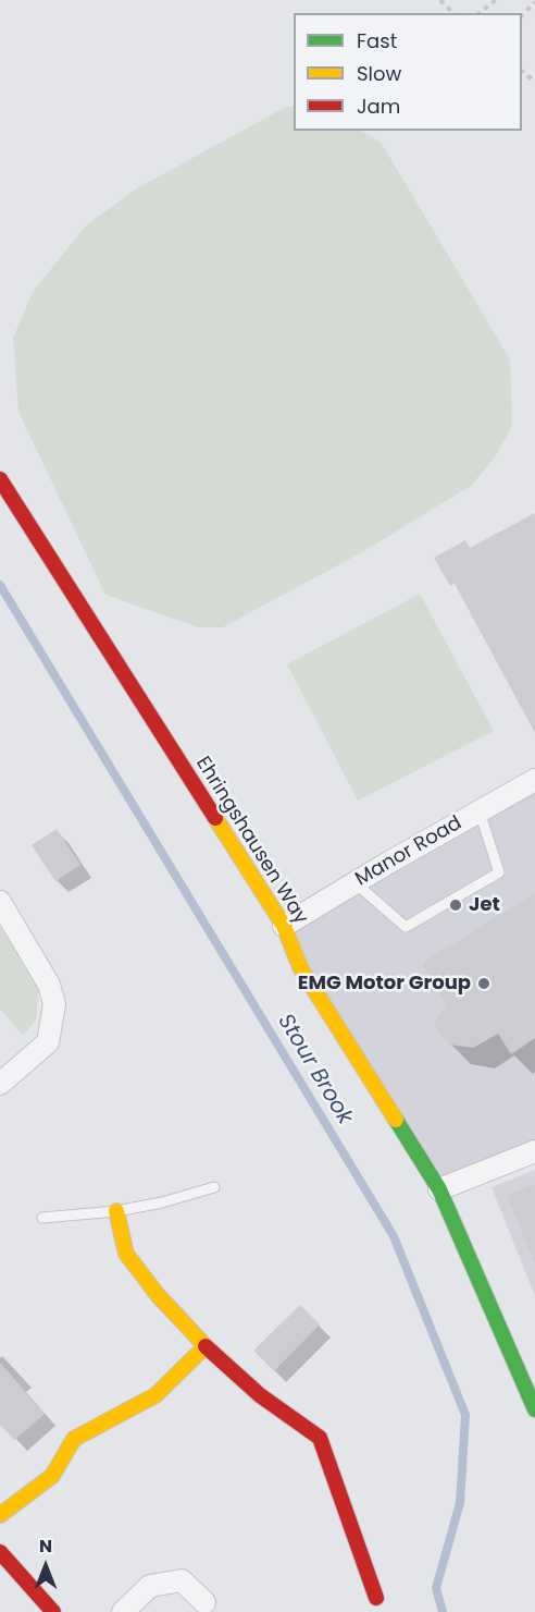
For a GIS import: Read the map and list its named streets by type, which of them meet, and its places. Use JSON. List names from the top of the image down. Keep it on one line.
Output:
{"streets":{"main road":["Ehringshausen Way"],"street":["Manor Road"]},"crossings":[["Ehringshausen Way","Manor Road"]],"water":["Stour Brook"],"places":["Jet","EMG Motor Group"],"legend":["Fast","Slow","Jam"],"north":"top"}
